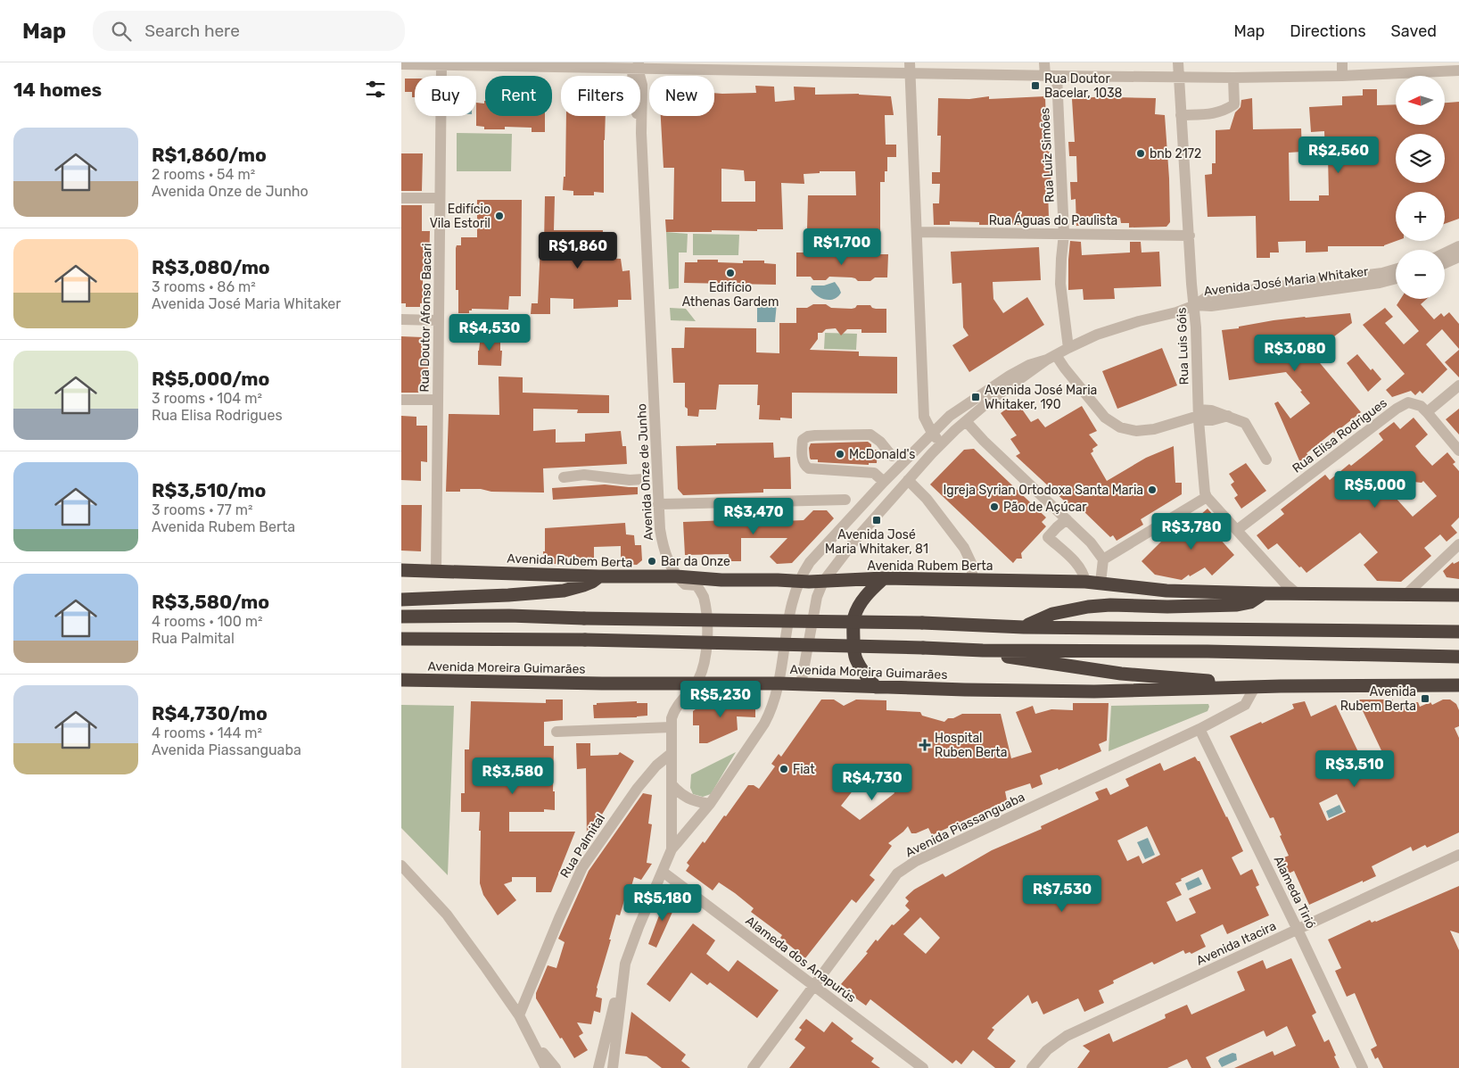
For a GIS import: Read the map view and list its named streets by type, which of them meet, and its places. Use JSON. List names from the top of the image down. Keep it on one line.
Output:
{"streets":{"highway":["Avenida Rubem Berta","Avenida Moreira Guimarães"],"street":["Rua Luiz Simões","Rua Águas do Paulista","Avenida José Maria Whitaker","Rua Doutor Afonso Bacari","Rua Luis Góis","Rua Elisa Rodrigues","Avenida Onze de Junho","Avenida Piassanguaba","Rua Palmital","Alameda Tirió","Avenida Itacira","Alameda dos Anapurús"]},"crossings":[["Rua Luiz Simões","Rua Águas do Paulista"],["Rua Luiz Simões","Avenida José Maria Whitaker"],["Rua Águas do Paulista","Rua Luis Góis"],["Avenida José Maria Whitaker","Rua Luis Góis"],["Avenida José Maria Whitaker","Avenida Rubem Berta"],["Avenida José Maria Whitaker","Avenida Moreira Guimarães"],["Rua Doutor Afonso Bacari","Avenida Rubem Berta"],["Avenida Onze de Junho","Avenida Rubem Berta"],["Avenida Moreira Guimarães","Avenida Piassanguaba"],["Avenida Piassanguaba","Alameda Tirió"],["Avenida Piassanguaba","Alameda dos Anapurús"],["Alameda Tirió","Avenida Itacira"]],"places":{"transit":["Rua Doutor Bacelar, 1038","Avenida José Maria Whitaker, 190","Avenida José Maria Whitaker, 81","Avenida Rubem Berta"],"other":["bnb 2172","Edifício Vila Estoril","Edifício Athenas Gardem","McDonald's","Igreja Syrian Ortodoxa Santa Maria","Pão de Açúcar","Bar da Onze","Fiat"],"health":["Hospital Ruben Berta"]},"north":"left","page":{"header":"Map","search":"Search here","nav":["Map","Directions","Saved"],"heading":"14 homes","map_buttons":["+","−"],"chip":["Buy","Rent","Filters","New"],"list":[{"name":"R$1,860/mo","note":"2 rooms · 54 m² · Avenida Onze de Junho"},{"name":"R$3,080/mo","note":"3 rooms · 86 m² · Avenida José Maria Whitaker"},{"name":"R$5,000/mo","note":"3 rooms · 104 m² · Rua Elisa Rodrigues"},{"name":"R$3,510/mo","note":"3 rooms · 77 m² · Avenida Rubem Berta"},{"name":"R$3,580/mo","note":"4 rooms · 100 m² · Rua Palmital"},{"name":"R$4,730/mo","note":"4 rooms · 144 m² · Avenida Piassanguaba"}],"price":["R$2,560","R$1,700","R$1,860","R$4,530","R$3,080","R$5,000","R$3,470","R$3,780","R$5,230","R$3,510","R$3,580","R$4,730","R$7,530","R$5,180"]}}
